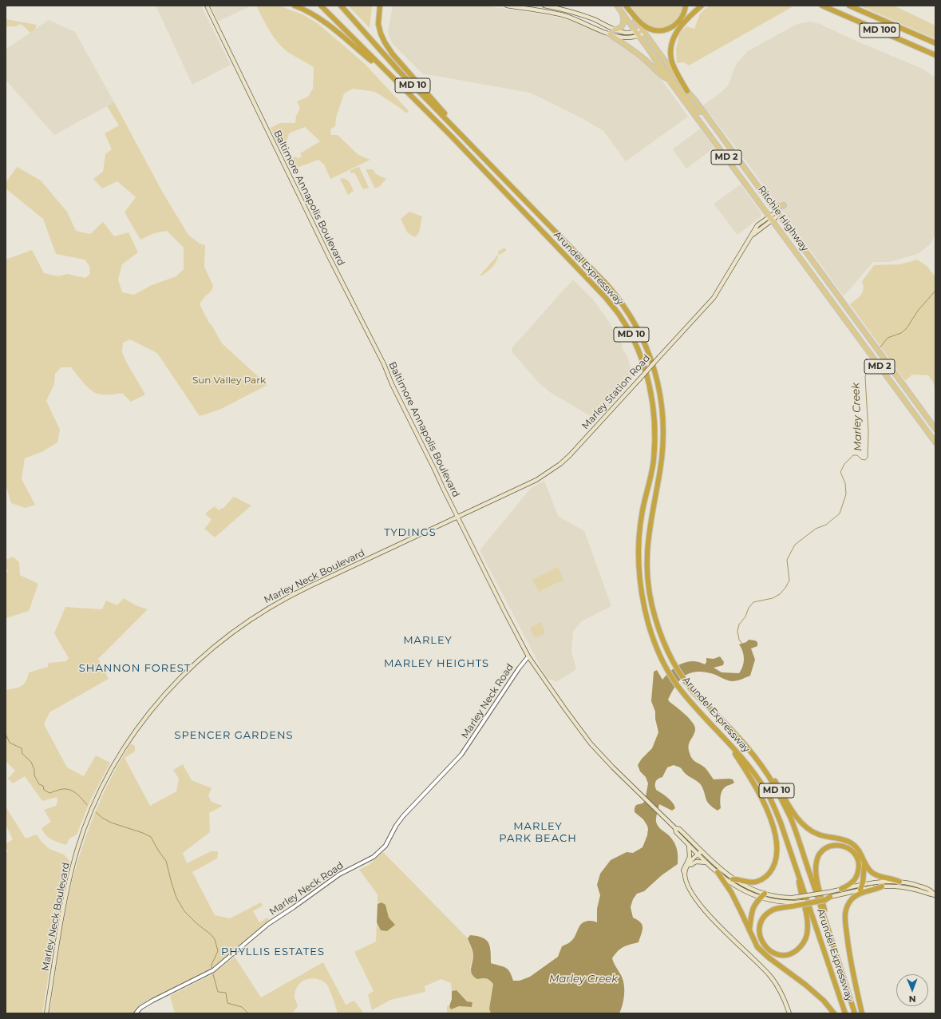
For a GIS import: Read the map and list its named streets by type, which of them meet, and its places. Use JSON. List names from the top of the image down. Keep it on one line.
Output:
{"streets":{"highway":["MD 100","MD 10","Arundel Expressway"],"main road":["MD 2","Baltimore Annapolis Boulevard","Ritchie Highway","Marley Station Road","Marley Neck Boulevard"],"street":["Marley Neck Road"]},"crossings":[["Baltimore Annapolis Boulevard","Marley Station Road"],["Baltimore Annapolis Boulevard","Marley Neck Boulevard"],["Baltimore Annapolis Boulevard","Marley Neck Road"],["Ritchie Highway","Marley Station Road"],["Marley Station Road","Marley Neck Boulevard"]],"districts":["TYDINGS","MARLEY","MARLEY HEIGHTS","SHANNON FOREST","SPENCER GARDENS","MARLEY PARK BEACH","PHYLLIS ESTATES"],"water":["Marley Creek"],"parks":["Sun Valley Park"],"north":"bottom"}
